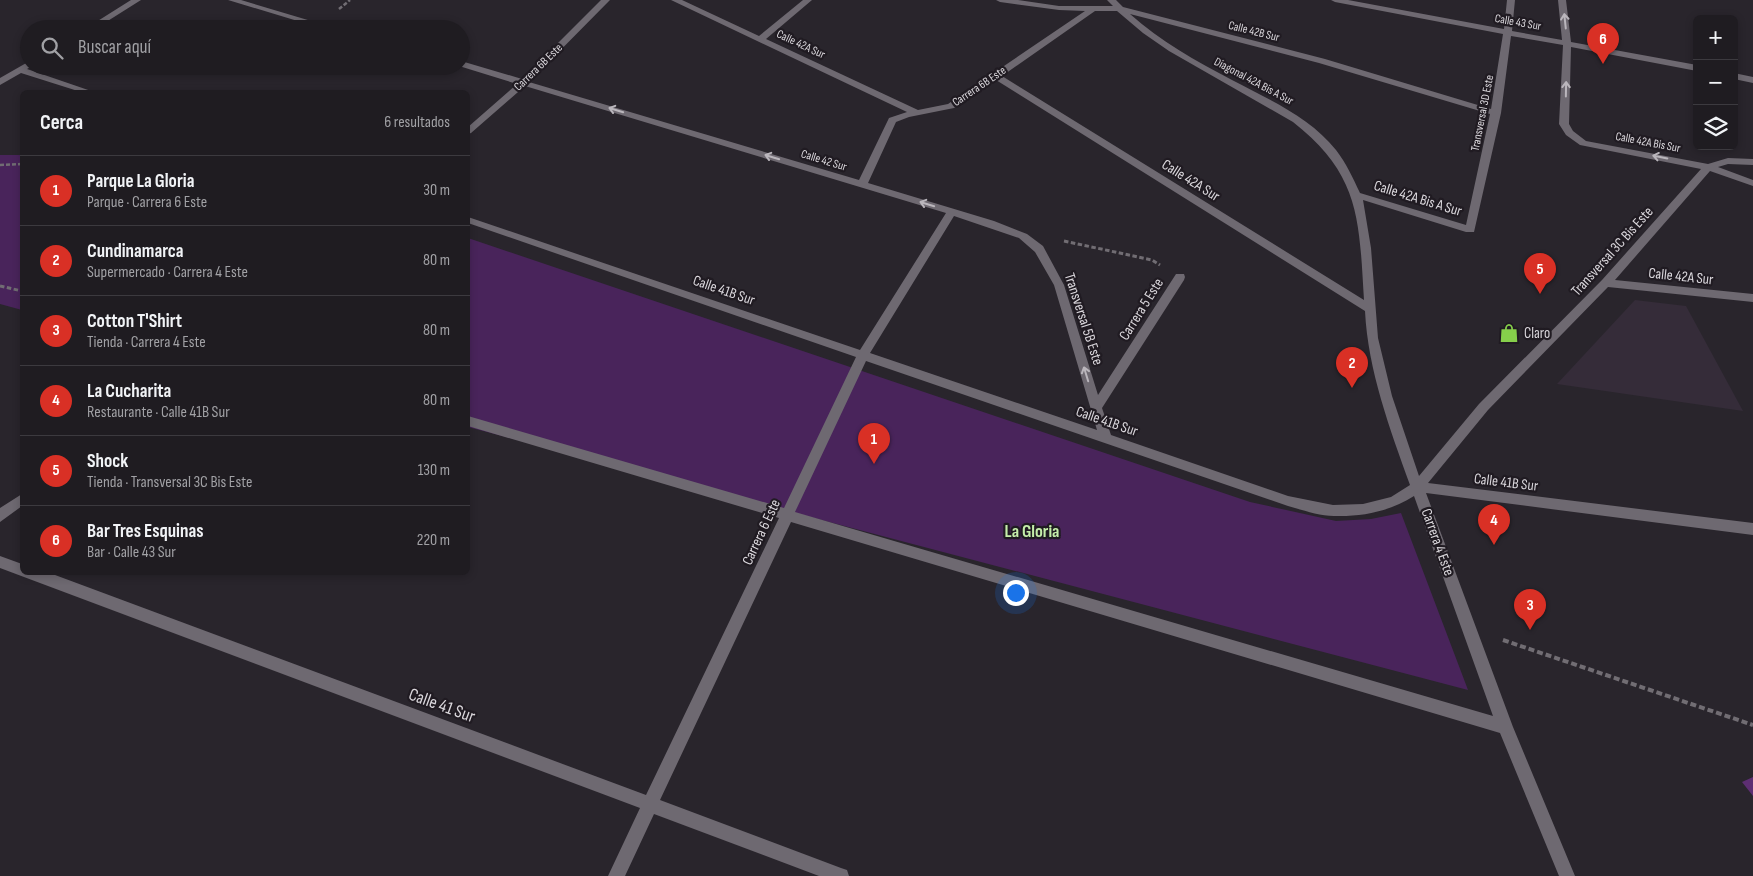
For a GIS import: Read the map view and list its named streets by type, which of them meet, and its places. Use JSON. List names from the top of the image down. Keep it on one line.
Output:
{"streets":{"street":["Calle 43 Sur","Calle 42B Sur","Calle 42A Sur","Carrera 6B Este","Diagonal 42A Bis A Sur","Transversal 3D Este","Calle 42A Bis Sur","Calle 42 Sur","Calle 42A Bis A Sur","Transversal 3C Bis Este","Calle 41B Sur","Carrera 5 Este","Transversal 5B Este","Carrera 6 Este","Carrera 4 Este","Calle 41 Sur"]},"crossings":[["Calle 43 Sur","Transversal 3D Este"],["Calle 43 Sur","Calle 42A Bis Sur"],["Calle 42B Sur","Carrera 6B Este"],["Calle 42B Sur","Diagonal 42A Bis A Sur"],["Calle 42B Sur","Transversal 3D Este"],["Calle 42A Sur","Carrera 6B Este"],["Calle 42A Sur","Transversal 3C Bis Este"],["Calle 42A Sur","Carrera 4 Este"],["Carrera 6B Este","Calle 42 Sur"],["Diagonal 42A Bis A Sur","Calle 42A Bis A Sur"],["Diagonal 42A Bis A Sur","Carrera 4 Este"],["Transversal 3D Este","Calle 42A Bis A Sur"],["Calle 42A Bis Sur","Transversal 3C Bis Este"],["Calle 42 Sur","Transversal 5B Este"],["Calle 42 Sur","Carrera 6 Este"],["Calle 42A Bis A Sur","Carrera 4 Este"],["Transversal 3C Bis Este","Calle 41B Sur"],["Transversal 3C Bis Este","Carrera 4 Este"],["Calle 41B Sur","Transversal 5B Este"],["Calle 41B Sur","Carrera 6 Este"],["Calle 41B Sur","Carrera 4 Este"],["Carrera 5 Este","Transversal 5B Este"],["Carrera 6 Este","Calle 41 Sur"]],"one_way":["Calle 42 Sur","Transversal 5B Este"],"districts":["La Gloria"],"places":{"shop":["Claro"]},"page":{"map_buttons":["+","−"],"search":"Buscar aquí","pins":["6","5","2","1","4","3"],"heading":["Cerca","6 resultados"],"list":[{"mark":"1","name":"Parque La Gloria","note":"Parque · Carrera 6 Este","value":"30 m"},{"mark":"2","name":"Cundinamarca","note":"Supermercado · Carrera 4 Este","value":"80 m"},{"mark":"3","name":"Cotton T'Shirt","note":"Tienda · Carrera 4 Este","value":"80 m"},{"mark":"4","name":"La Cucharita","note":"Restaurante · Calle 41B Sur","value":"80 m"},{"mark":"5","name":"Shock","note":"Tienda · Transversal 3C Bis Este","value":"130 m"},{"mark":"6","name":"Bar Tres Esquinas","note":"Bar · Calle 43 Sur","value":"220 m"}]}}
